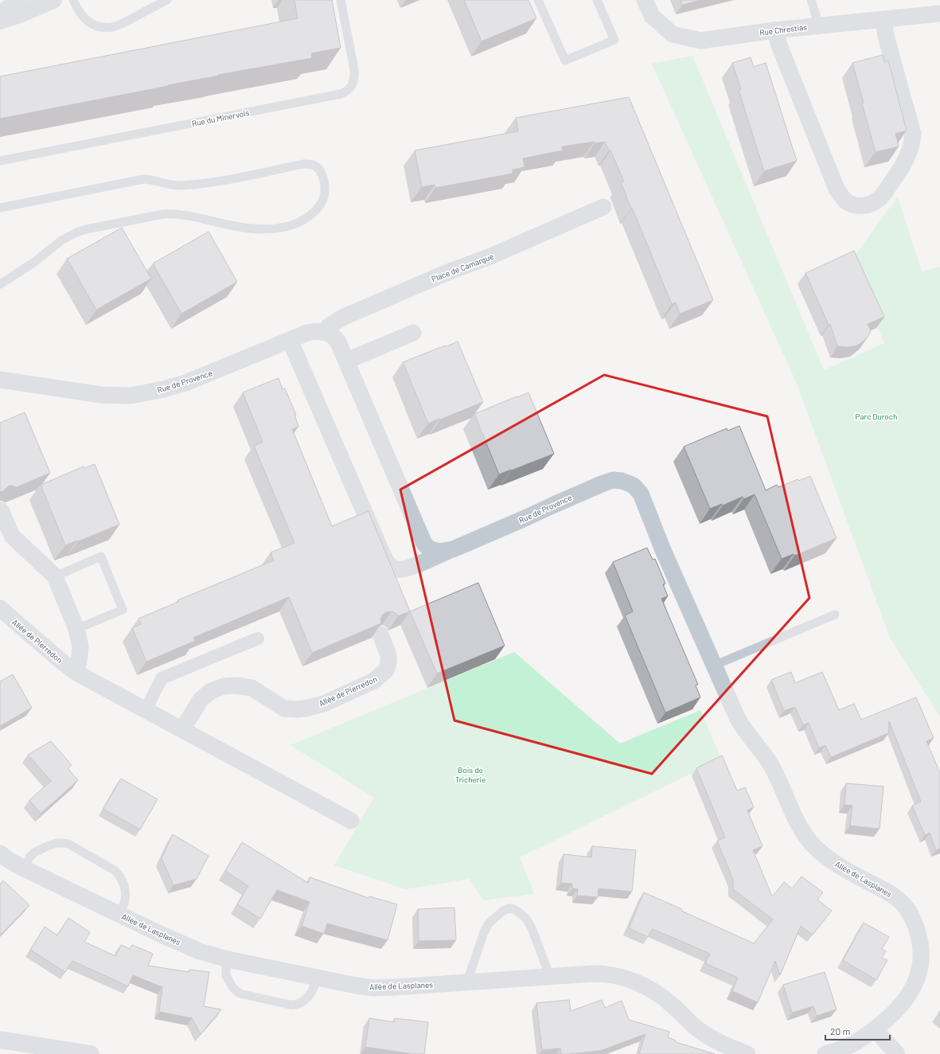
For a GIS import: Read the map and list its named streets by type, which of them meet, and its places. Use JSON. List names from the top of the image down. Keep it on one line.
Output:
{"streets":{"street":["Rue Chrestias","Place de Camargue","Rue de Provence","Allée de Pierredon","Allée de Lasplanes"],"lane":["Rue du Minervois"]},"crossings":[["Place de Camargue","Rue de Provence"],["Rue de Provence","Allée de Lasplanes"]],"parks":["Parc Duroch","Bois de Tricherie"],"scale_bar":"20 m"}
